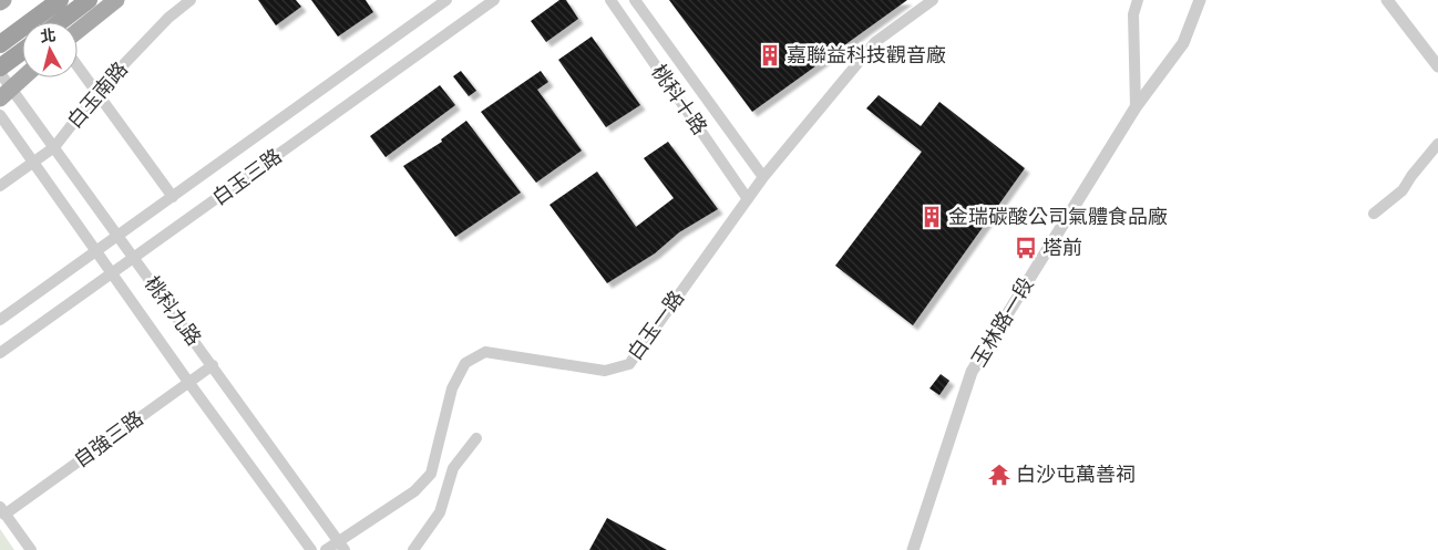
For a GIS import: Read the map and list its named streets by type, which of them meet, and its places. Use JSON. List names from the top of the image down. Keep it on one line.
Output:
{"streets":{"street":["白玉南路","桃科十路","白玉三路","桃科九路","玉林路一段","白玉一路","自強三路"]},"crossings":[["白玉南路","桃科九路"],["桃科十路","白玉一路"],["白玉三路","桃科九路"],["桃科九路","白玉一路"],["桃科九路","自強三路"]],"places":{"building":["嘉聯益科技觀音廠","金瑞碳酸公司氣體食品廠"],"bus stop":["塔前"],"temple":["白沙屯萬善祠"]},"north":"top"}
